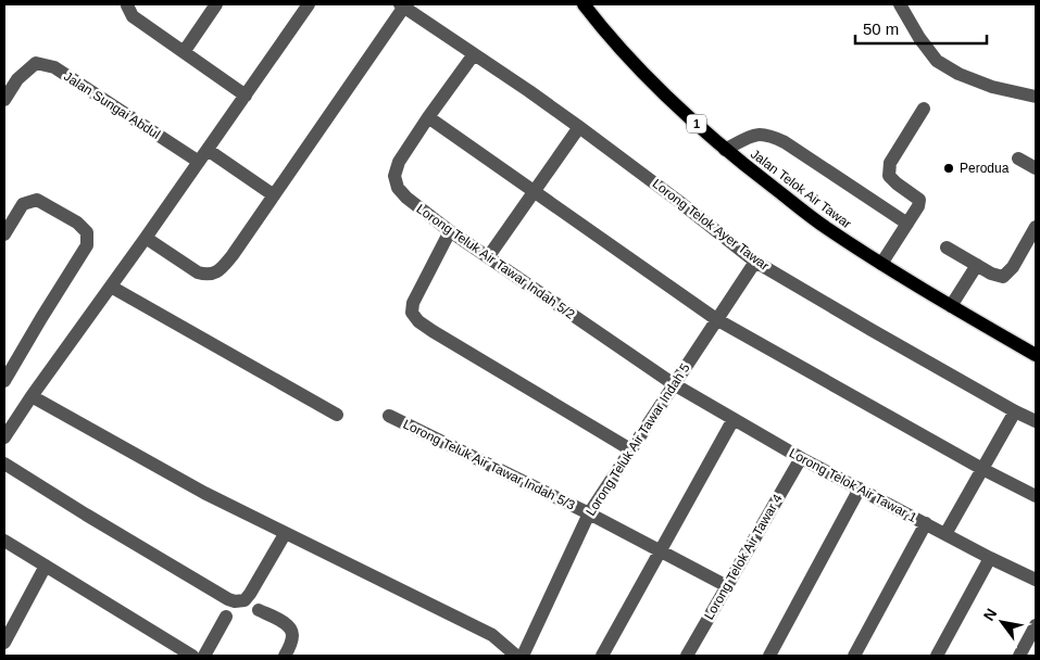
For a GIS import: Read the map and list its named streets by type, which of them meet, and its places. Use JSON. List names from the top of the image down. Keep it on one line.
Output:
{"streets":{"main road":["1","Jalan Telok Air Tawar"],"street":["Jalan Sungai Abdul","Lorong Telok Ayer Tawar","Lorong Teluk Air Tawar Indah 5/2","Lorong Teluk Air Tawar Indah 5","Lorong Teluk Air Tawar Indah 5/3","Lorong Telok Air Tawar 1","Lorong Telok Air Tawar 4"]},"crossings":[["Lorong Telok Ayer Tawar","Lorong Teluk Air Tawar Indah 5/2"],["Lorong Telok Ayer Tawar","Lorong Teluk Air Tawar Indah 5"],["Lorong Teluk Air Tawar Indah 5/2","Lorong Teluk Air Tawar Indah 5"],["Lorong Teluk Air Tawar Indah 5/2","Lorong Telok Air Tawar 1"],["Lorong Teluk Air Tawar Indah 5","Lorong Teluk Air Tawar Indah 5/3"],["Lorong Teluk Air Tawar Indah 5","Lorong Telok Air Tawar 1"],["Lorong Teluk Air Tawar Indah 5/3","Lorong Telok Air Tawar 4"],["Lorong Telok Air Tawar 1","Lorong Telok Air Tawar 4"]],"places":["Perodua"],"scale_bar":"50 m","north":"top left"}
